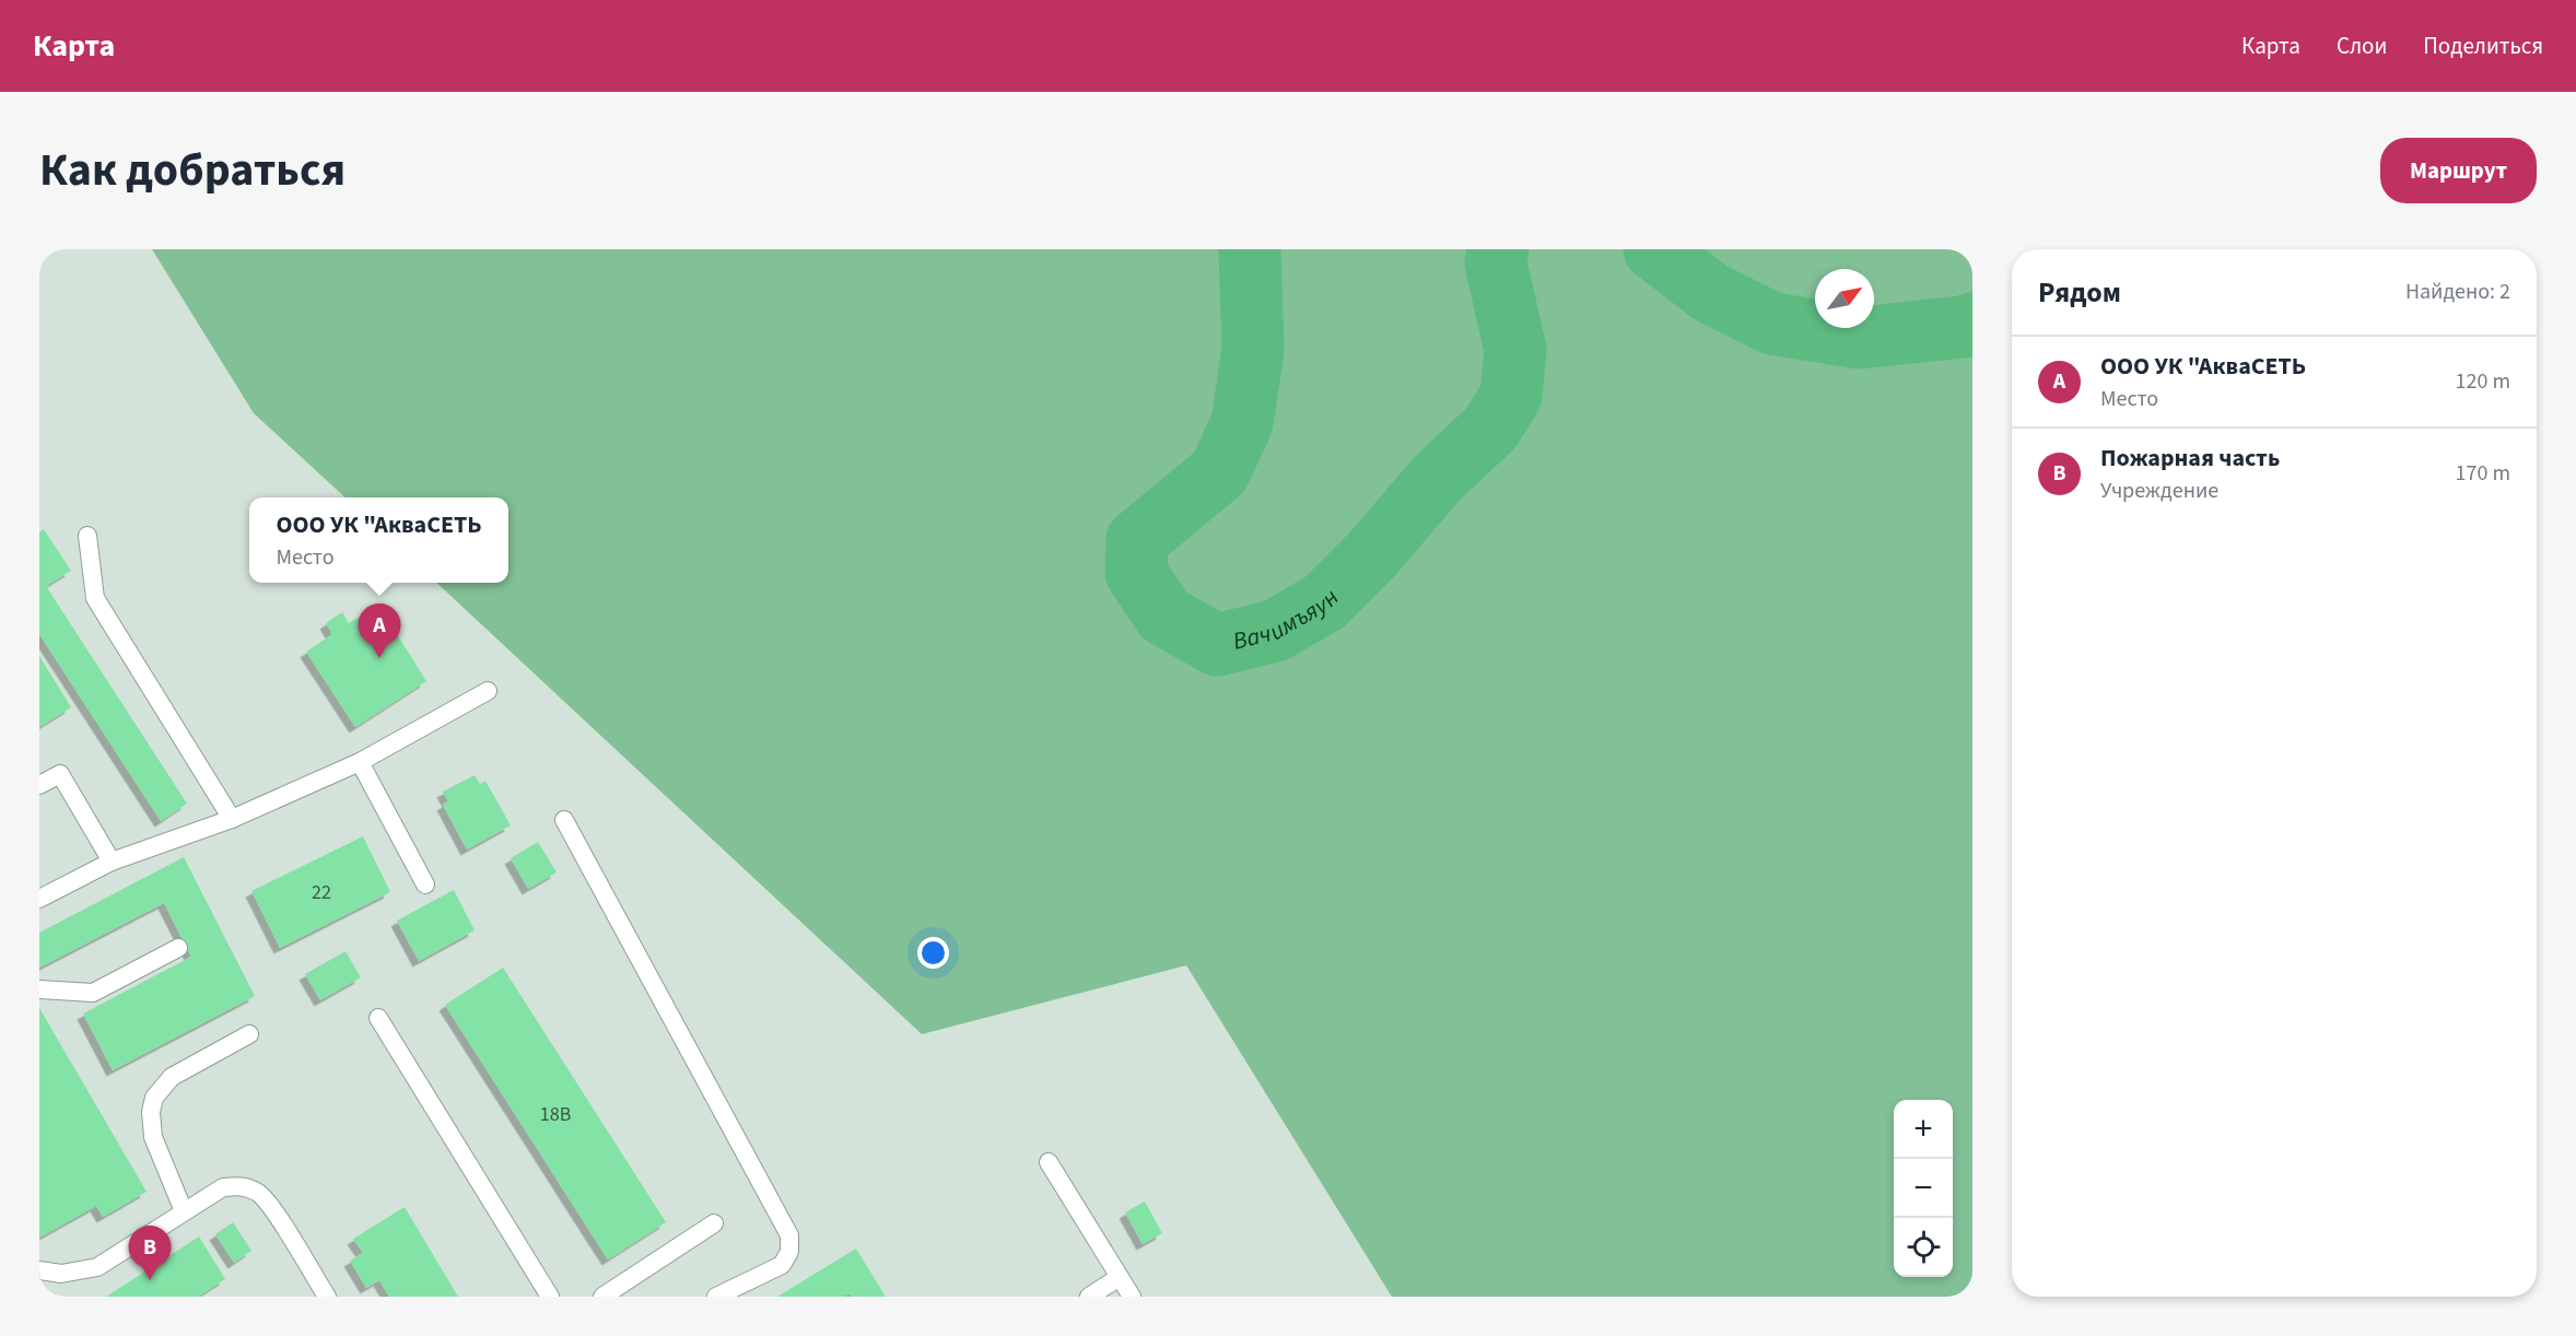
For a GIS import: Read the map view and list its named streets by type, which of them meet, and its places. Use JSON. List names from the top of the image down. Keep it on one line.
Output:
{"water":["Вачимъяун"],"house_numbers":["22","18В"],"north":"top right","page":{"header":"Карта","nav":["Карта","Слои","Поделиться"],"title":"Как добраться","buttons":"Маршрут","heading":["Рядом","Найдено: 2"],"list":[{"mark":"A","name":"ООО УК \"АкваСЕТЬ","note":"Место","value":"120 m"},{"mark":"B","name":"Пожарная часть","note":"Учреждение","value":"170 m"}],"popup":["ООО УК \"АкваСЕТЬ","Место"],"pins":["A","B"],"map_buttons":["+","−"]}}
